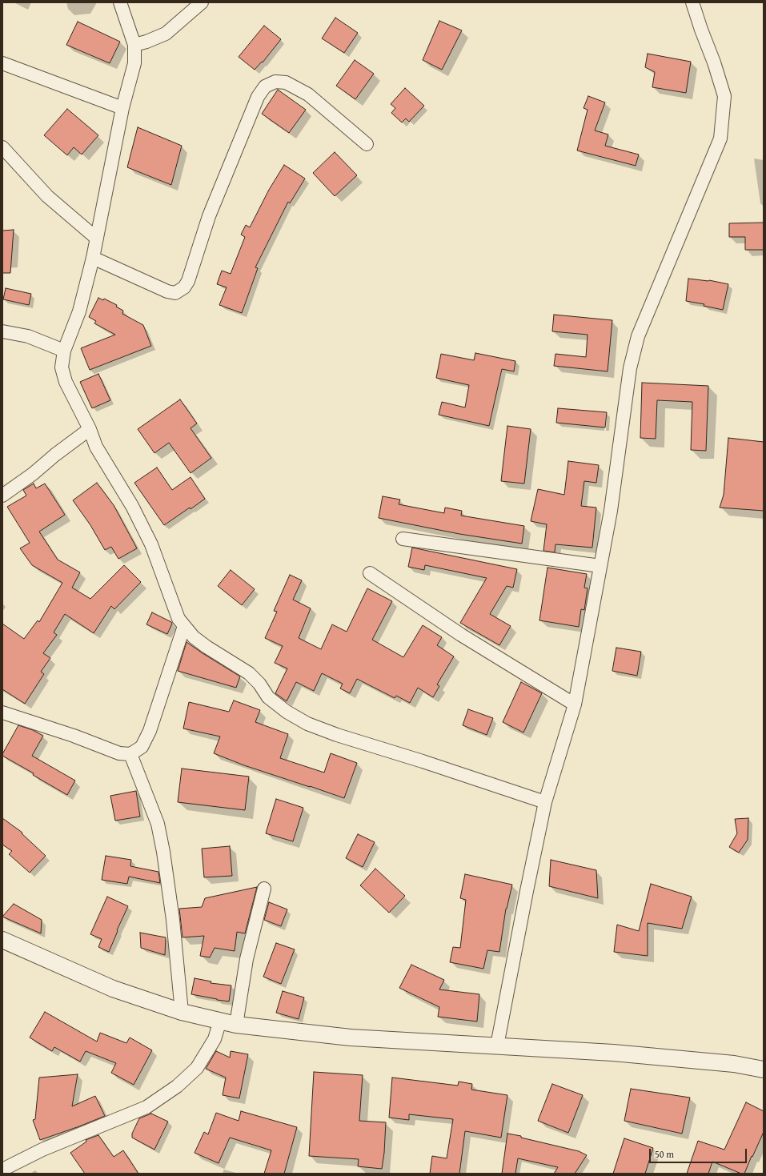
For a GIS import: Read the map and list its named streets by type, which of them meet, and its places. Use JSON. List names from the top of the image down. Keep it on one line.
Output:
{"scale_bar":"50 m"}
